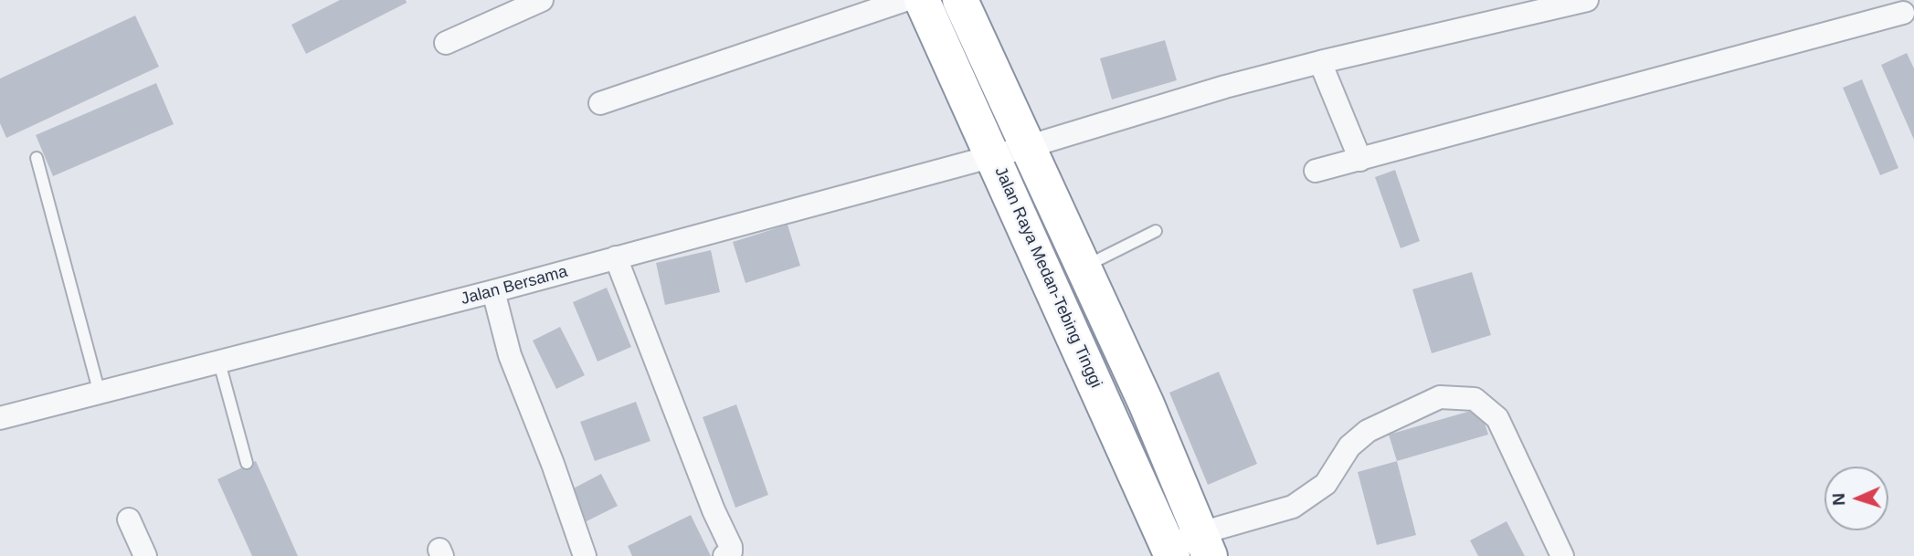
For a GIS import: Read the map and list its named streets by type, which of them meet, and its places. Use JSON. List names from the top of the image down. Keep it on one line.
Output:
{"streets":{"highway":["Jalan Raya Medan-Tebing Tinggi"],"street":["Jalan Bersama"]},"crossings":[["Jalan Raya Medan-Tebing Tinggi","Jalan Bersama"]],"north":"left"}
